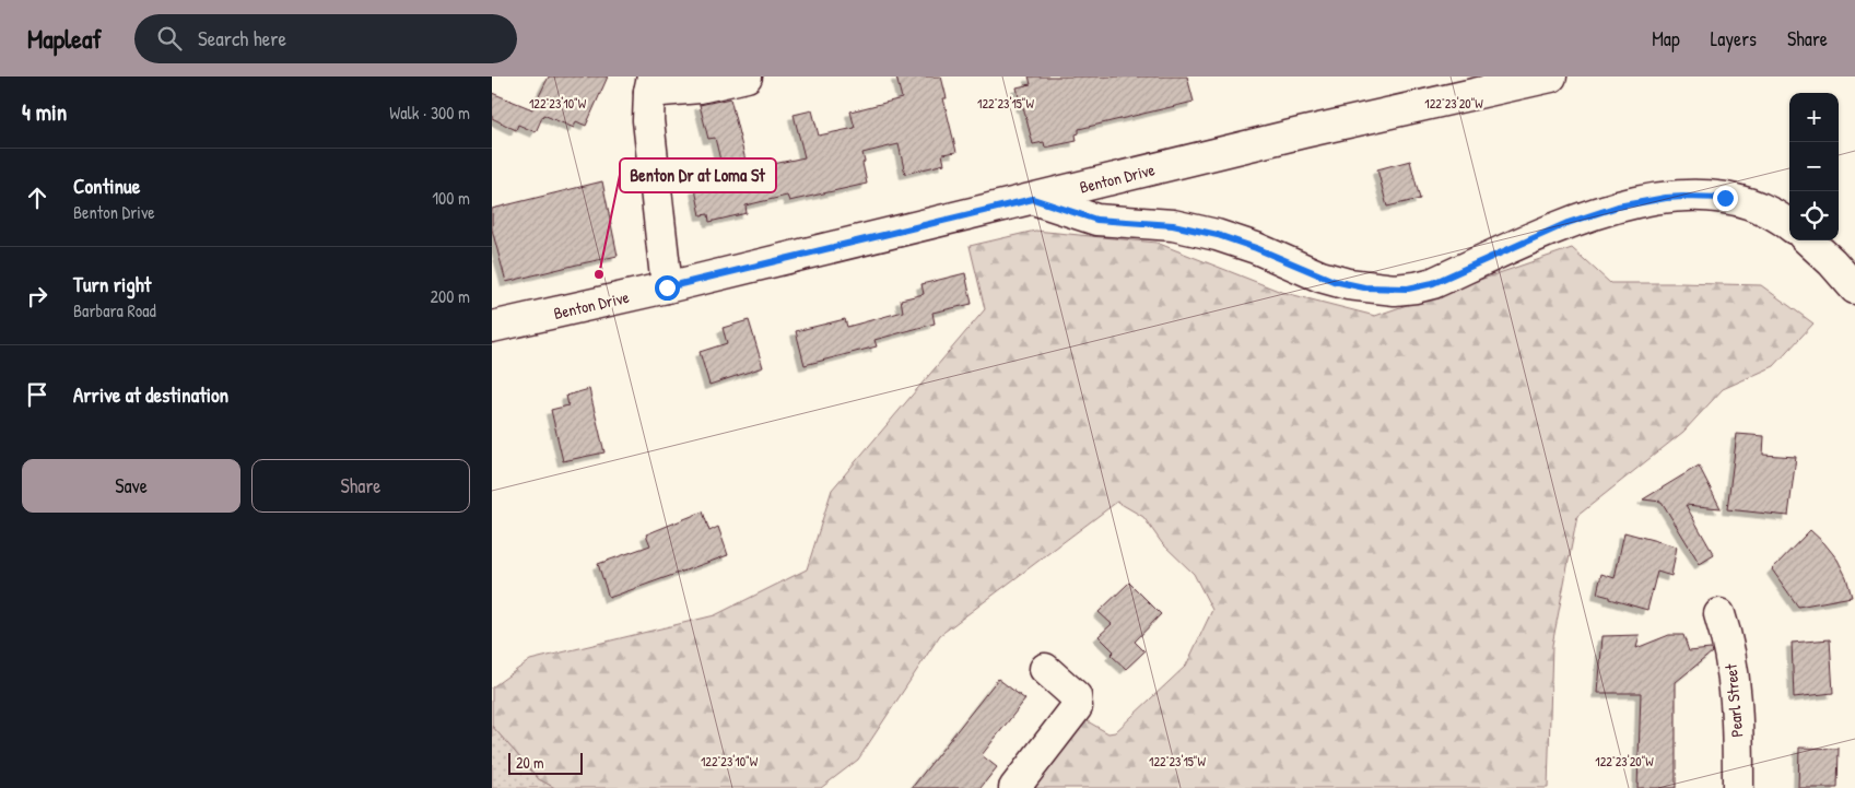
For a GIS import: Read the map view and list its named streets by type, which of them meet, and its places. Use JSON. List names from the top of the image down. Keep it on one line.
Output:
{"streets":{"street":["Benton Drive","Pearl Street"]},"places":["Benton Dr at Loma St"],"scale_bar":"20 m","page":{"header":"Mapleaf","search":"Search here","nav":["Map","Layers","Share"],"heading":["4 min","Walk · 300 m"],"map_buttons":["+","−"],"list":[["Continue","Benton Drive","100 m"],["Turn right","Barbara Road","200 m"],"Arrive at destination"],"buttons":["Save","Share"],"scale":"20 m"},"coordinates":["122°23'10\"W","122°23'15\"W","122°23'20\"W"]}
